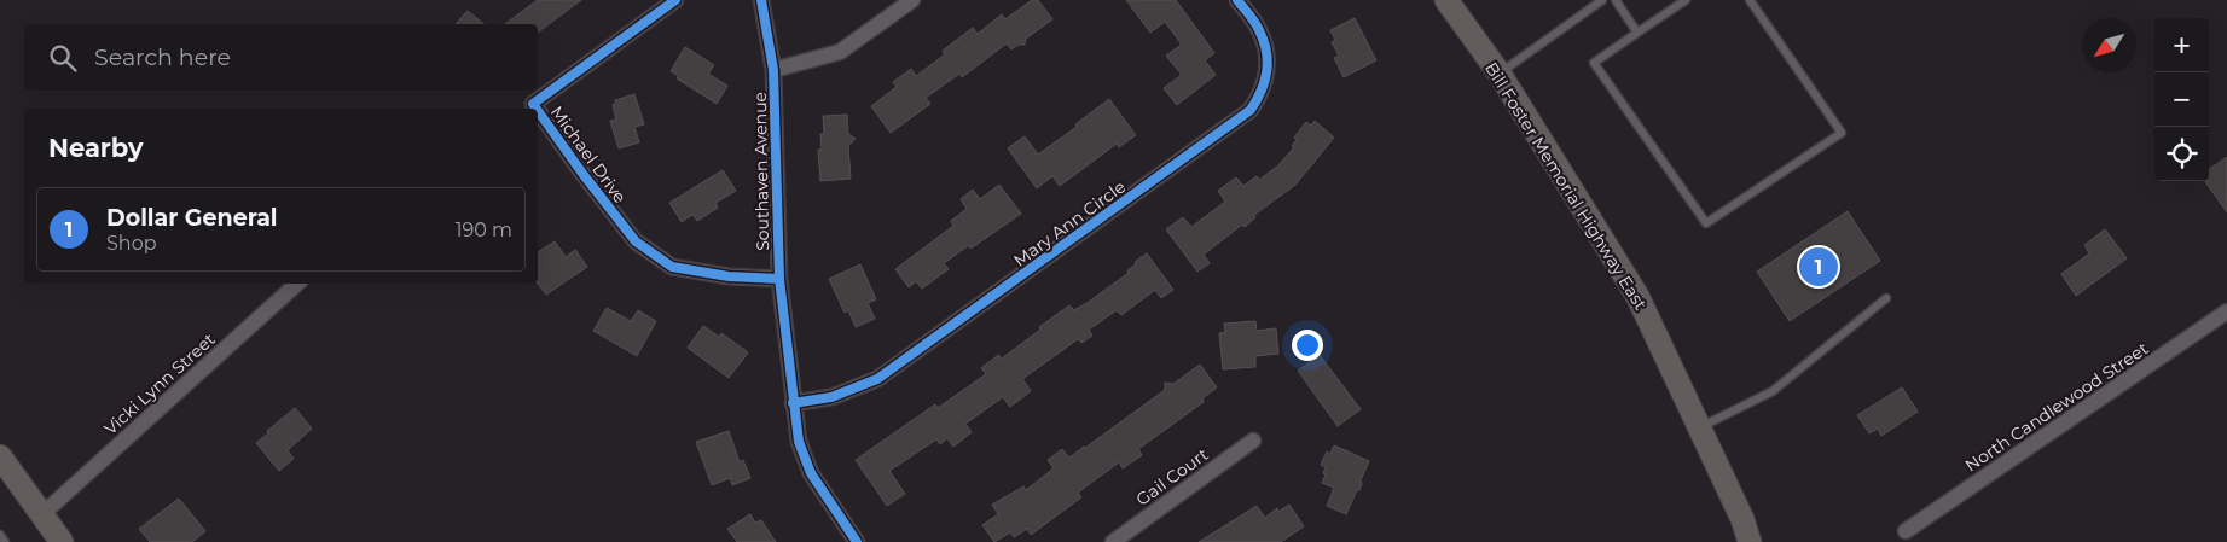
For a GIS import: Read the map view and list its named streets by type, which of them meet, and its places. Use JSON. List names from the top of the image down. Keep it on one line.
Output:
{"streets":{"main road":["Bill Foster Memorial Highway East"],"street":["Michael Drive","Southaven Avenue","Mary Ann Circle","Vicki Lynn Street","North Candlewood Street","Gail Court"]},"crossings":[["Michael Drive","Southaven Avenue"],["Southaven Avenue","Mary Ann Circle"]],"north":"bottom left","page":{"map_buttons":["+","−"],"search":"Search here","heading":"Nearby","list":[{"mark":"1","name":"Dollar General","note":"Shop","value":"190 m"}],"pins":"1"}}
